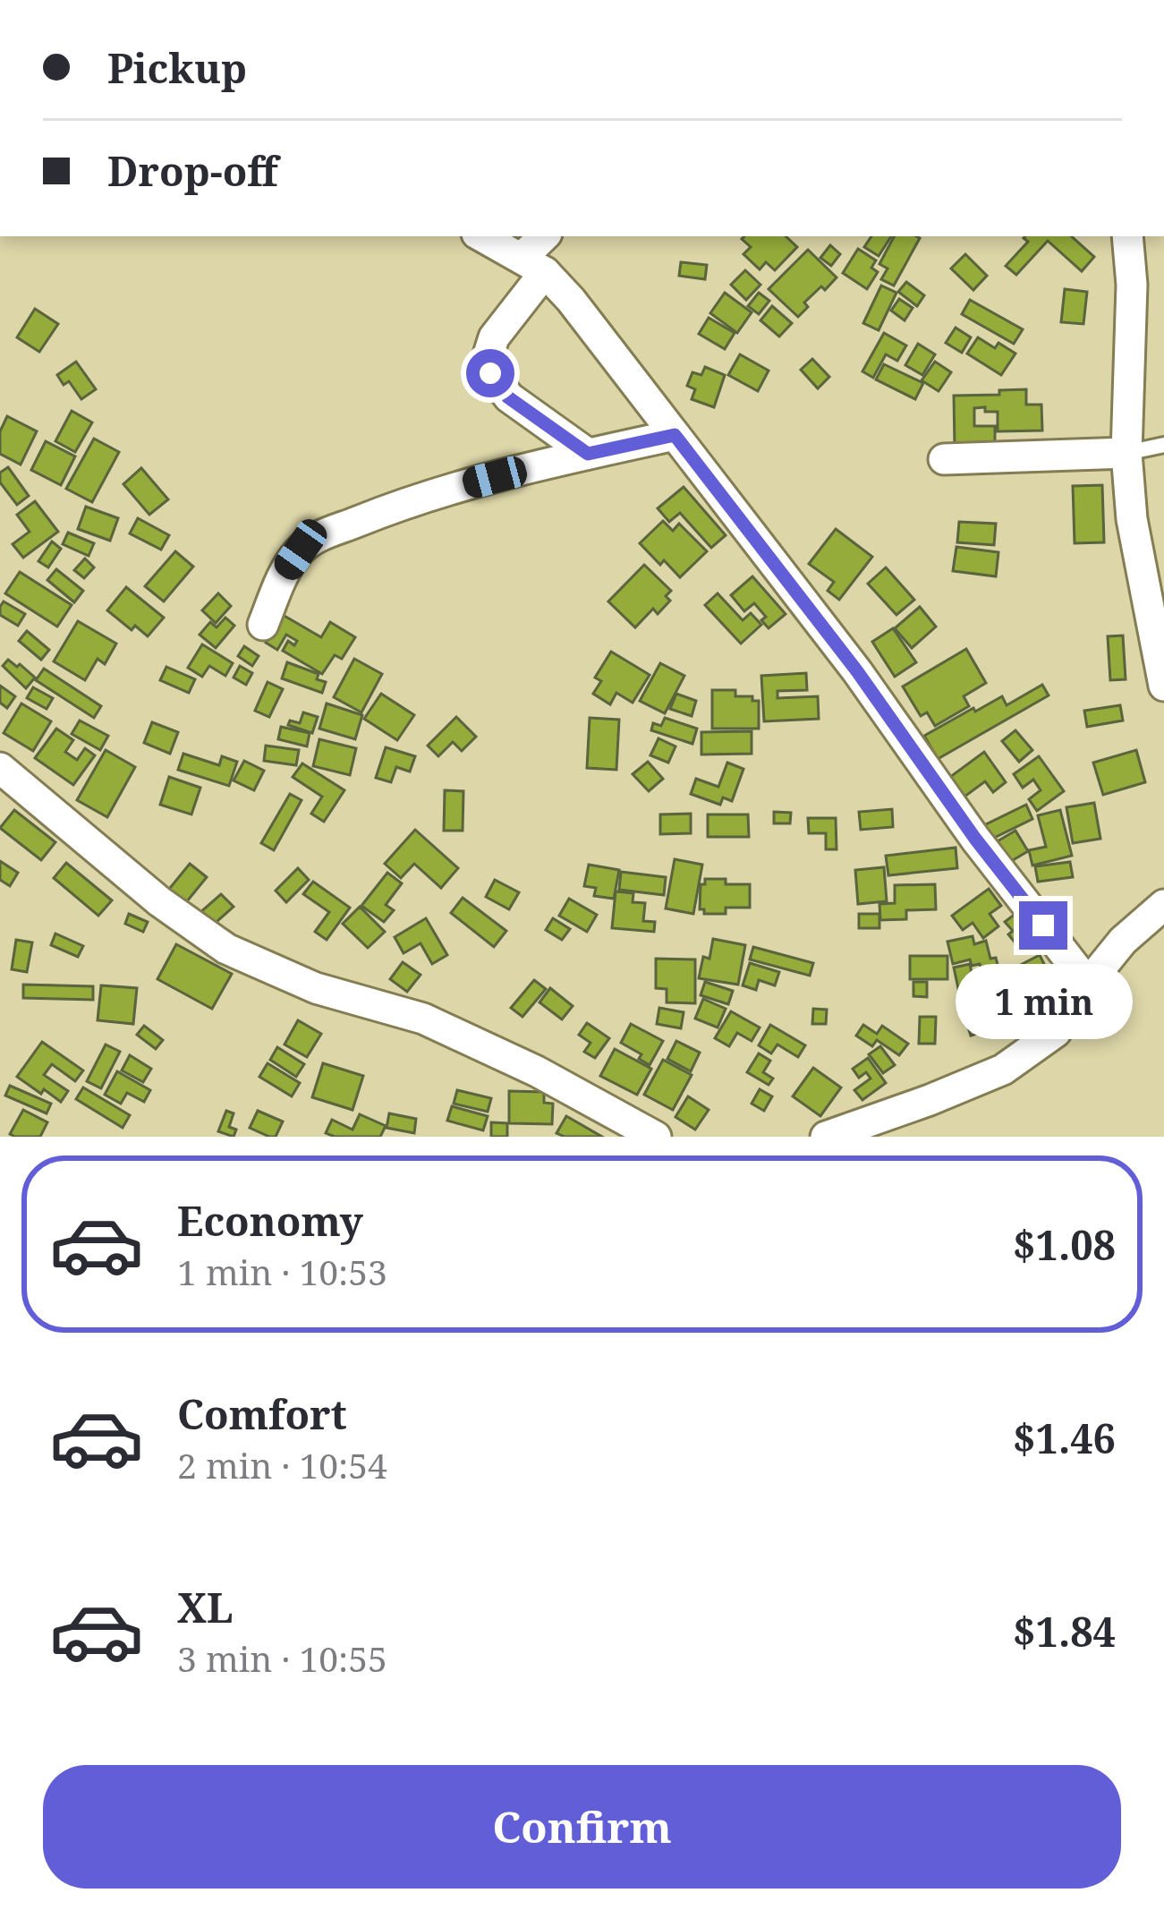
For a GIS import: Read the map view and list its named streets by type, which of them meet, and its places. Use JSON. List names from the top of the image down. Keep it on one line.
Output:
{"page":{"banner":["Pickup","Drop-off"],"bubble":"1 min","list":[{"name":"Economy","note":"1 min · 10:53","value":"$1.08"},{"name":"Comfort","note":"2 min · 10:54","value":"$1.46"},{"name":"XL","note":"3 min · 10:55","value":"$1.84"}],"buttons":"Confirm"}}
